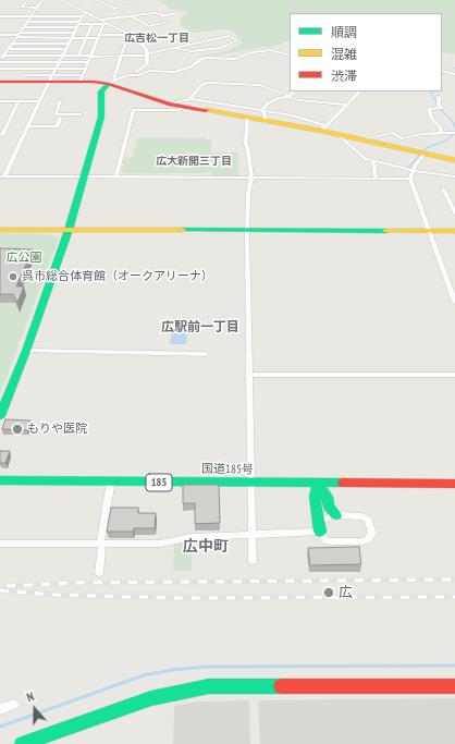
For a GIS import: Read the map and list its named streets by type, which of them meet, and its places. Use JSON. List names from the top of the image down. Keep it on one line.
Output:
{"streets":{"main road":["国道185号","185"]},"districts":["広吉松一丁目","広大新開三丁目","広駅前一丁目","広中町"],"parks":["広公園"],"places":["呉市総合体育館（オークアリーナ）","もりや医院","広"],"legend":["順調","混雑","渋滞"],"north":"top"}
